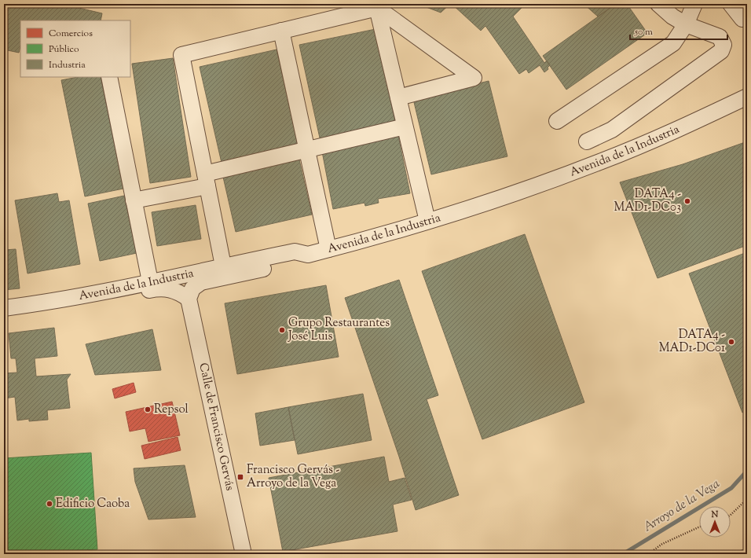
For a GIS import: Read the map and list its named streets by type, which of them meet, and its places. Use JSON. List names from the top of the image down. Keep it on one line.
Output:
{"streets":{"street":["Avenida de la Industria","Calle de Francisco Gervás"]},"water":["Arroyo de la Vega"],"places":{"other":["DATA4 - MAD1-DC03","Grupo Restaurantes José Luis","DATA4 - MAD1-DC01","Repsol","Edificio Caoba"],"transit":["Francisco Gervás - Arroyo de la Vega"]},"legend":["Comercios","Público","Industria"],"scale_bar":"50 m","north":"top"}
